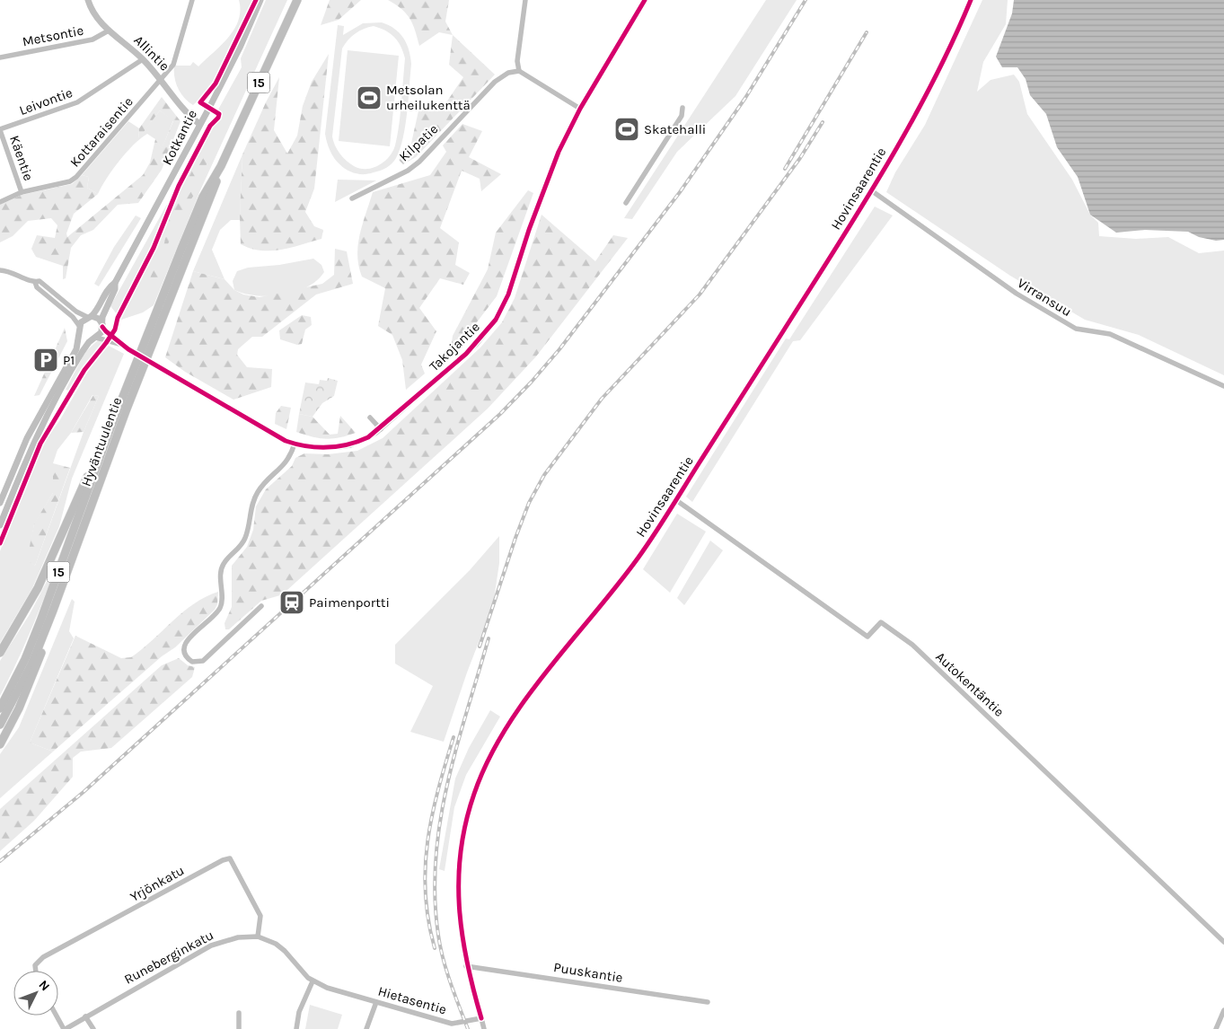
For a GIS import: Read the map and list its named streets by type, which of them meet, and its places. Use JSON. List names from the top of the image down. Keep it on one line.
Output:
{"streets":{"highway":["15","Hyväntuulentie"],"street":["Metsontie","Allintie","Leivontie","Kottaraisentie","Kotkantie","Kilpatie","Käentie","Hovinsaarentie","Virransuu","Takojantie","Autokentäntie","Yrjönkatu","Runeberginkatu","Puuskantie","Hietasentie"]},"crossings":[["Metsontie","Allintie"],["Allintie","Leivontie"],["Allintie","Kottaraisentie"],["Allintie","Kotkantie"],["Leivontie","Käentie"],["Kottaraisentie","Käentie"],["Kotkantie","Takojantie"],["Hovinsaarentie","Virransuu"],["Hovinsaarentie","Autokentäntie"],["Hovinsaarentie","Puuskantie"],["Hovinsaarentie","Hietasentie"],["Yrjönkatu","Runeberginkatu"],["Runeberginkatu","Hietasentie"]],"places":{"sports":["Metsolan urheilukenttä","Skatehalli"],"parking":["P1"],"station":["Paimenportti"]},"north":"top right"}
